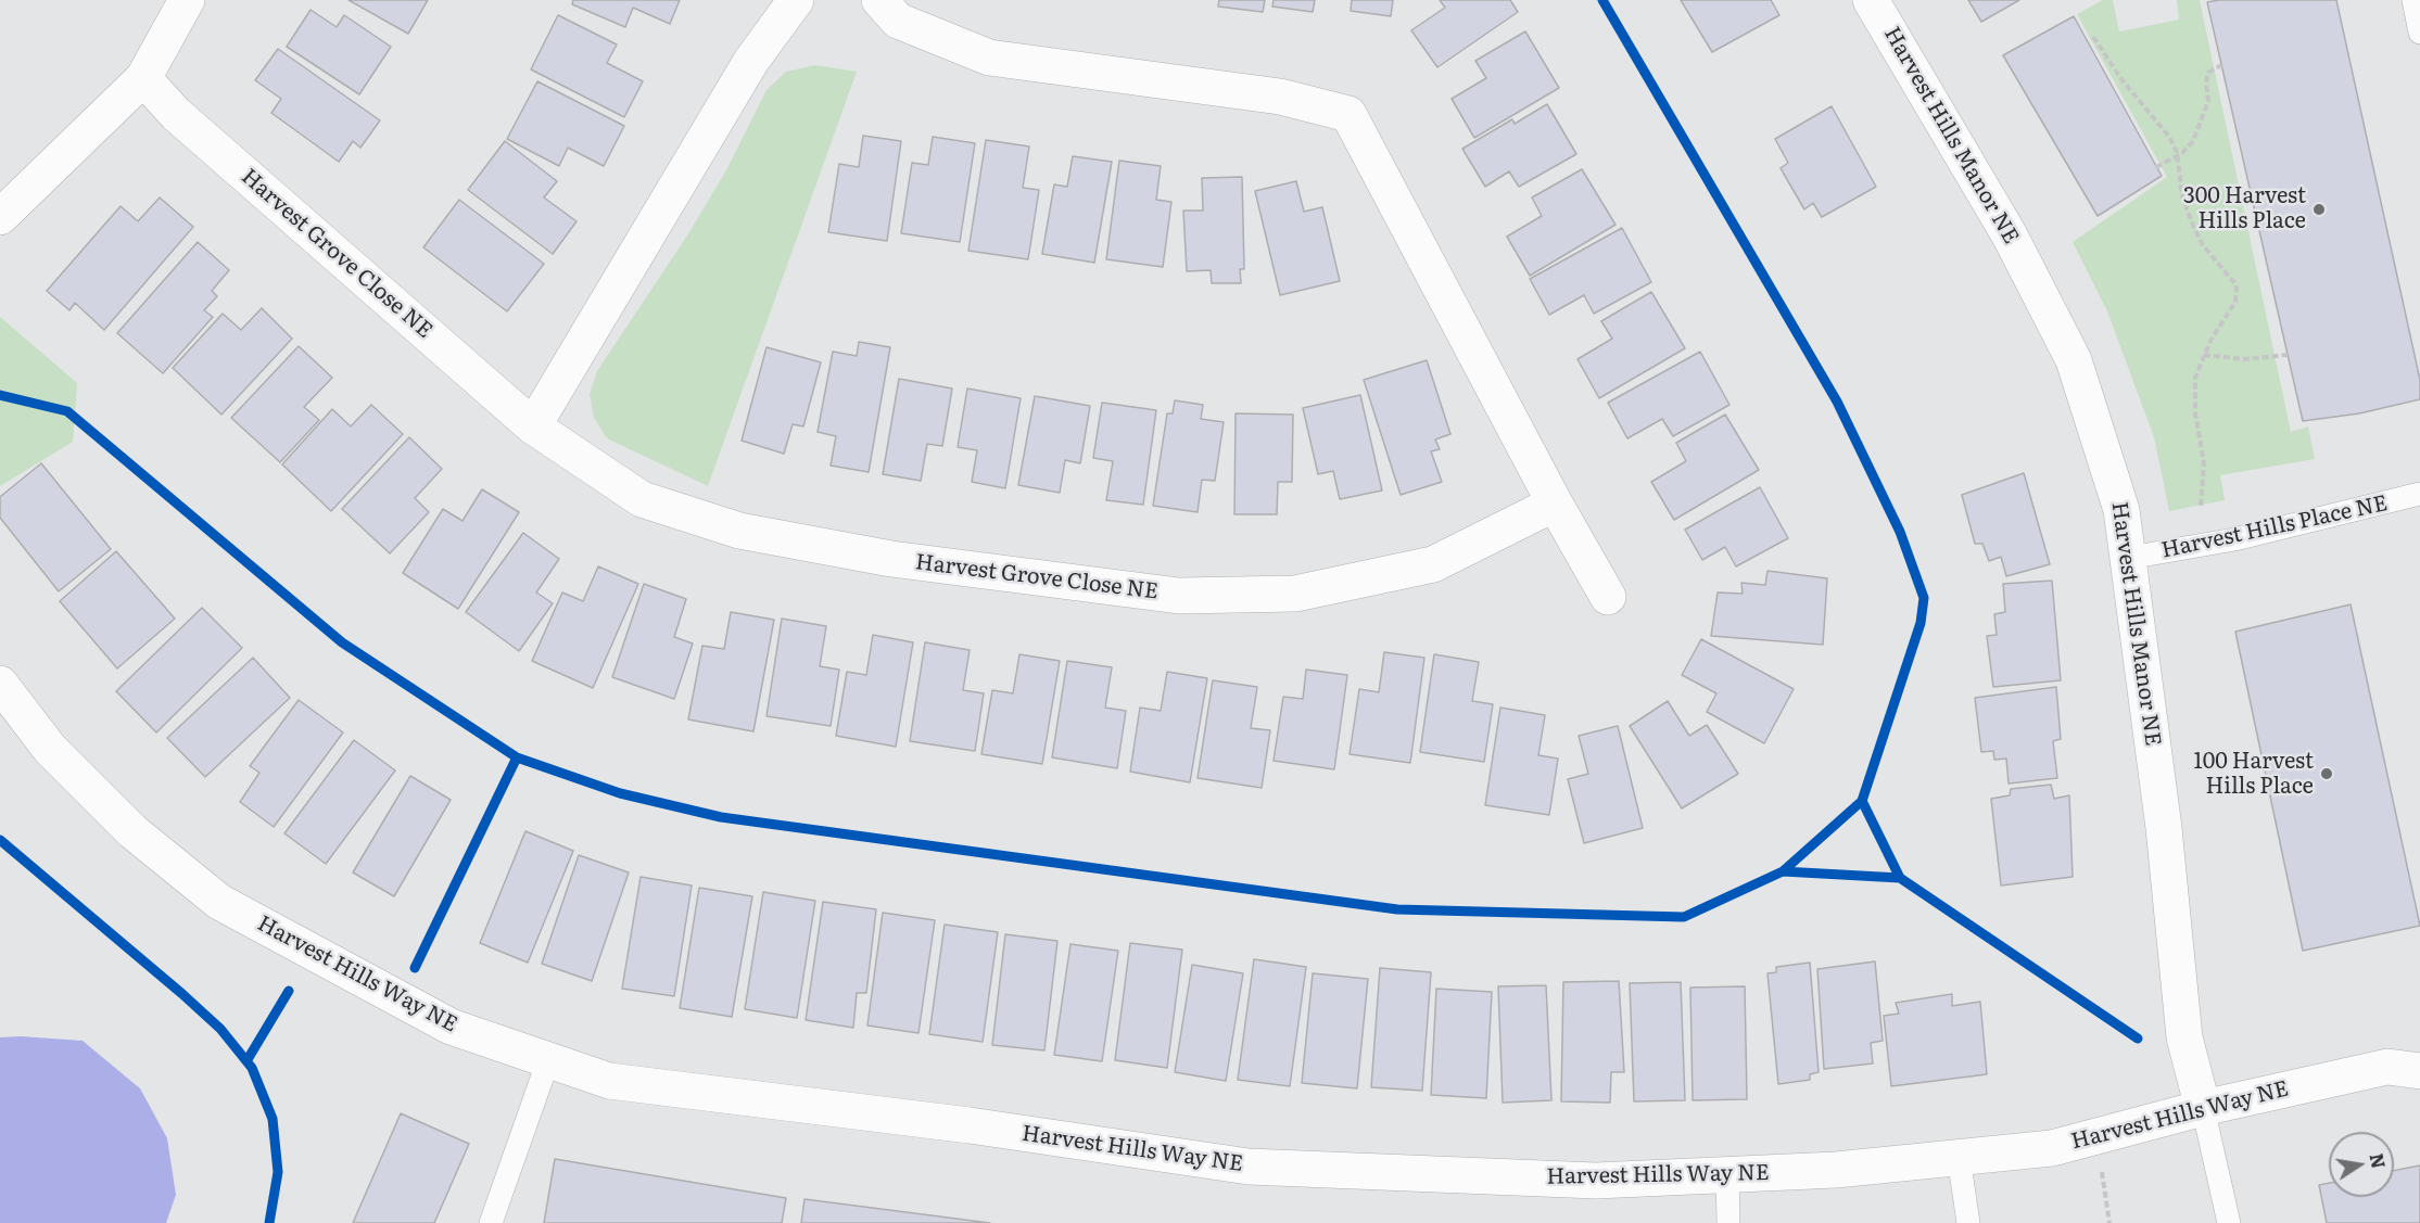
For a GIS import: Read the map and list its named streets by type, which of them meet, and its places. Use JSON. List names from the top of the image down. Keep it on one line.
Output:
{"streets":{"street":["Harvest Hills Manor NE","Harvest Grove Close NE","Harvest Hills Way NE"],"lane":["Harvest Hills Place NE"]},"crossings":[["Harvest Hills Manor NE","Harvest Hills Place NE"],["Harvest Hills Manor NE","Harvest Hills Way NE"]],"places":["300 Harvest Hills Place","100 Harvest Hills Place"],"north":"right"}
